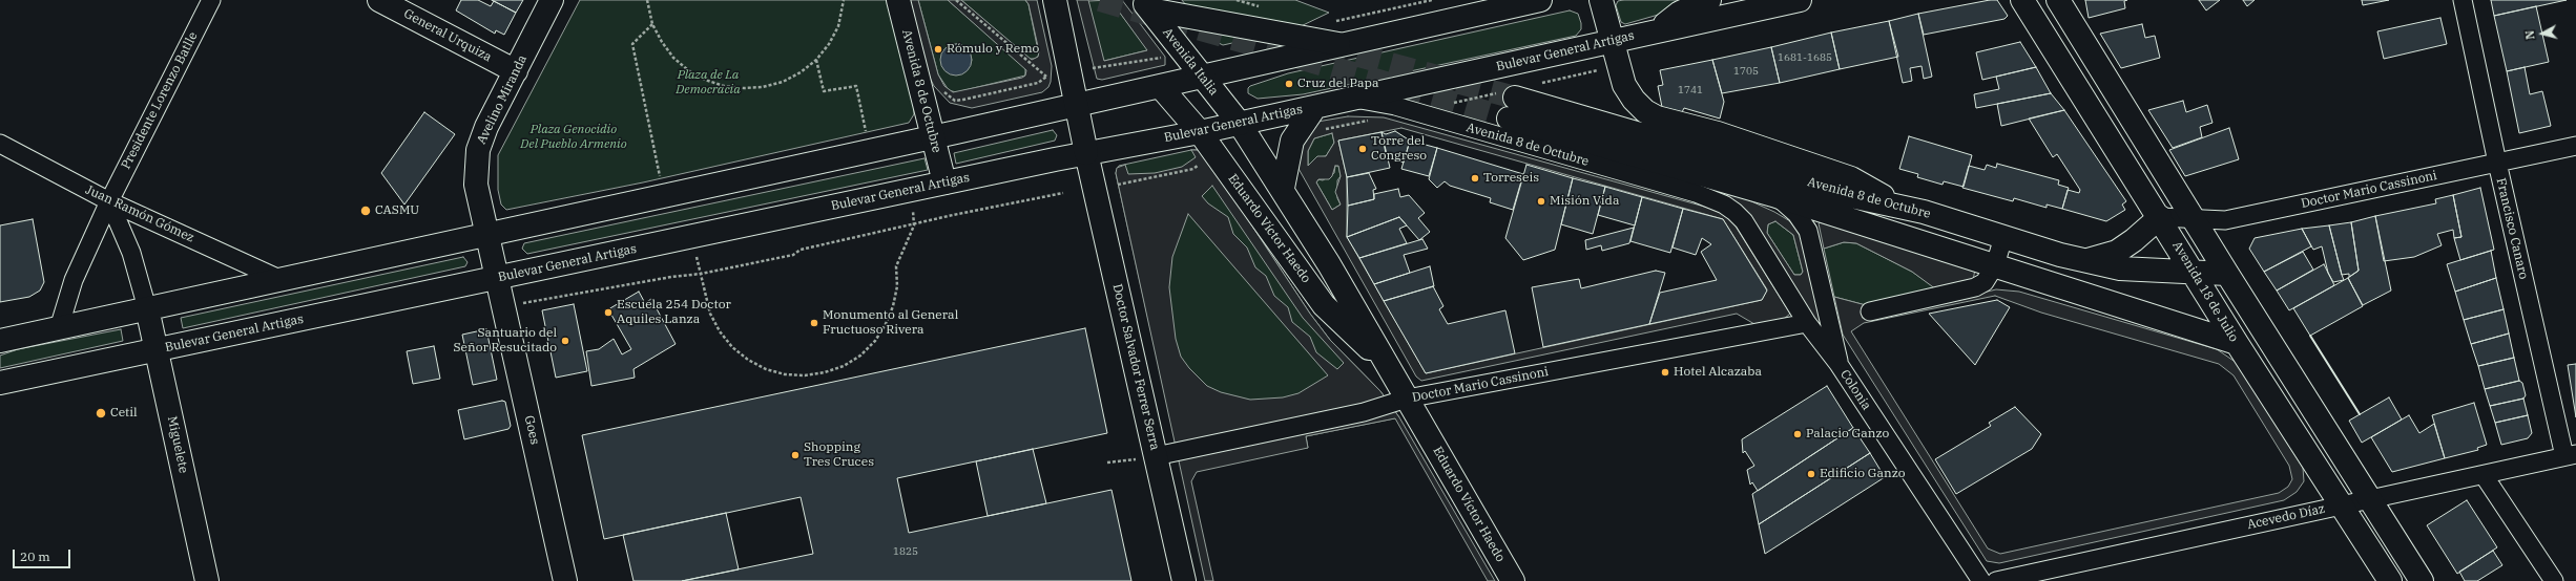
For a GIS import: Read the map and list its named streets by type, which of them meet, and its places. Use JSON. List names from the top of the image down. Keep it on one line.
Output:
{"streets":{"main road":["General Urquiza","Bulevar General Artigas","Avenida Italia","Avenida 8 de Octubre","Avelino Miranda","Eduardo Víctor Haedo","Avenida 18 de Julio","Doctor Salvador Ferrer Serra","Goes","Miguelete"],"street":["Presidente Lorenzo Batlle","Doctor Mario Cassinoni","Juan Ramón Gómez","Francisco Canaro","Colonia","Acevedo Díaz"]},"crossings":[["General Urquiza","Avelino Miranda"],["Bulevar General Artigas","Avenida Italia"],["Bulevar General Artigas","Avenida 8 de Octubre"],["Bulevar General Artigas","Avelino Miranda"],["Bulevar General Artigas","Eduardo Víctor Haedo"],["Bulevar General Artigas","Doctor Salvador Ferrer Serra"],["Bulevar General Artigas","Goes"],["Bulevar General Artigas","Miguelete"],["Avenida Italia","Eduardo Víctor Haedo"],["Avenida 8 de Octubre","Avenida 18 de Julio"],["Avenida 8 de Octubre","Colonia"],["Avelino Miranda","Goes"],["Presidente Lorenzo Batlle","Juan Ramón Gómez"],["Doctor Mario Cassinoni","Eduardo Víctor Haedo"],["Doctor Mario Cassinoni","Francisco Canaro"],["Doctor Mario Cassinoni","Avenida 18 de Julio"],["Doctor Mario Cassinoni","Doctor Salvador Ferrer Serra"],["Doctor Mario Cassinoni","Colonia"],["Francisco Canaro","Acevedo Díaz"],["Avenida 18 de Julio","Acevedo Díaz"]],"parks":["Plaza de La Democracia","Plaza Genocidio Del Pueblo Armenio"],"places":["Rómulo y Remo","Cruz del Papa","Torre del Congreso","Torreseis","Misión Vida","CASMU","Escuela 254 Doctor Aquiles Lanza","Monumento al General Fructuoso Rivera","Santuario del Señor Resucitado","Hotel Alcazaba","Cetil","Palacio Ganzo","Shopping Tres Cruces","Edificio Ganzo"],"house_numbers":["1681-1685","1705","1741","1825"],"scale_bar":"20 m","north":"left"}
